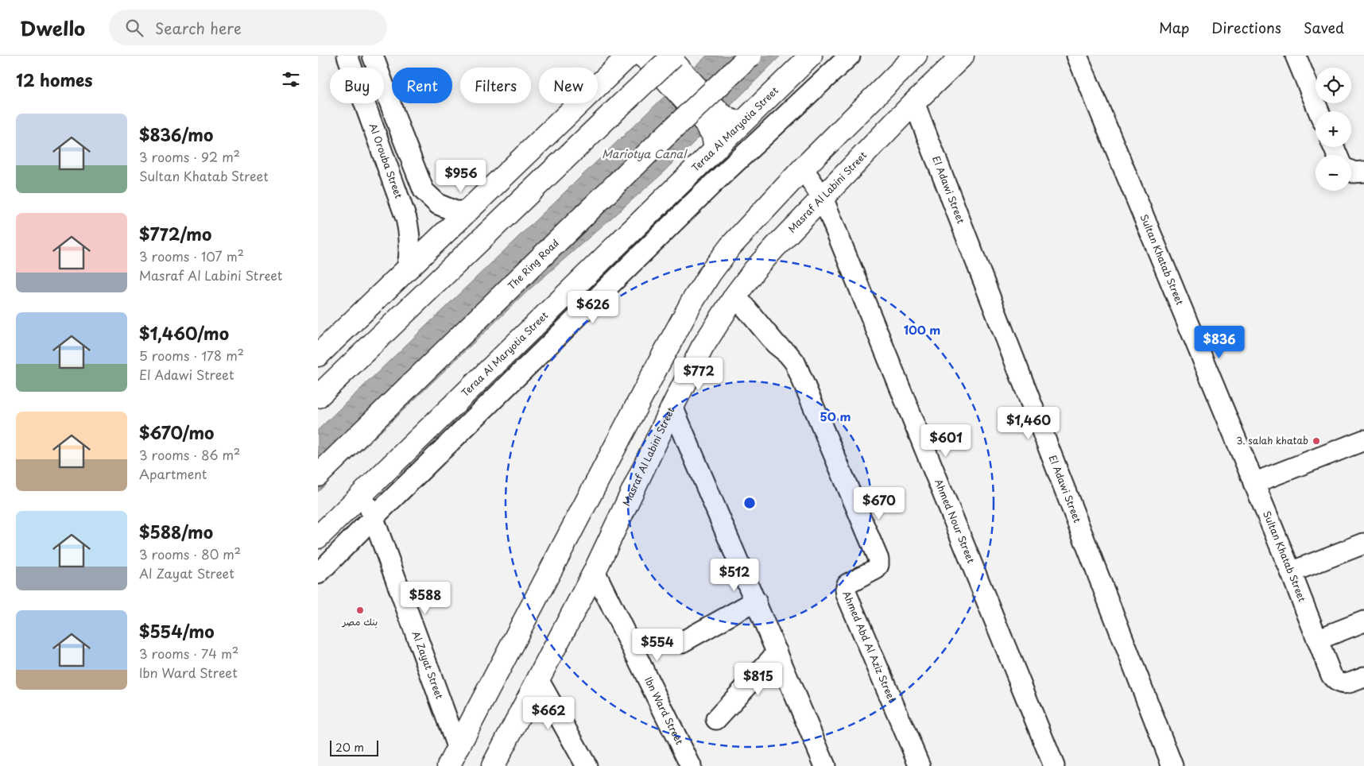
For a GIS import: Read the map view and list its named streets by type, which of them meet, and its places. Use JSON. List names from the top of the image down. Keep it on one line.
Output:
{"streets":{"main road":["Teraa Al Maryotia Street","Masraf Al Labini Street","The Ring Road"],"street":["Al Orouba Street","El Adawi Street","Sultan Khatab Street","Ahmed Nour Street","Ahmed Abd Al Aziz Street","Al Zayat Street","Ibn Ward Street"]},"crossings":[["Teraa Al Maryotia Street","Al Zayat Street"],["El Adawi Street","Masraf Al Labini Street"],["Masraf Al Labini Street","Ahmed Nour Street"],["Masraf Al Labini Street","Ahmed Abd Al Aziz Street"],["Masraf Al Labini Street","Ibn Ward Street"]],"water":["Mariotya Canal"],"places":["3. salah khatab","بنك مصر"],"scale_bar":"20 m","page":{"header":"Dwello","search":"Search here","nav":["Map","Directions","Saved"],"heading":"12 homes","map_buttons":["+","−"],"chip":["Buy","Rent","Filters","New"],"list":[{"name":"$836/mo","note":"3 rooms · 92 m² · Sultan Khatab Street"},{"name":"$772/mo","note":"3 rooms · 107 m² · Masraf Al Labini Street"},{"name":"$1,460/mo","note":"5 rooms · 178 m² · El Adawi Street"},{"name":"$670/mo","note":"3 rooms · 86 m² · Apartment"},{"name":"$588/mo","note":"3 rooms · 80 m² · Al Zayat Street"},{"name":"$554/mo","note":"3 rooms · 74 m² · Ibn Ward Street"}],"price":["$956","$626","$836","$772","$1,460","$601","$670","$512","$588","$554","$815","$662"],"scale":"20 m"},"rings":["100 m","50 m"]}
